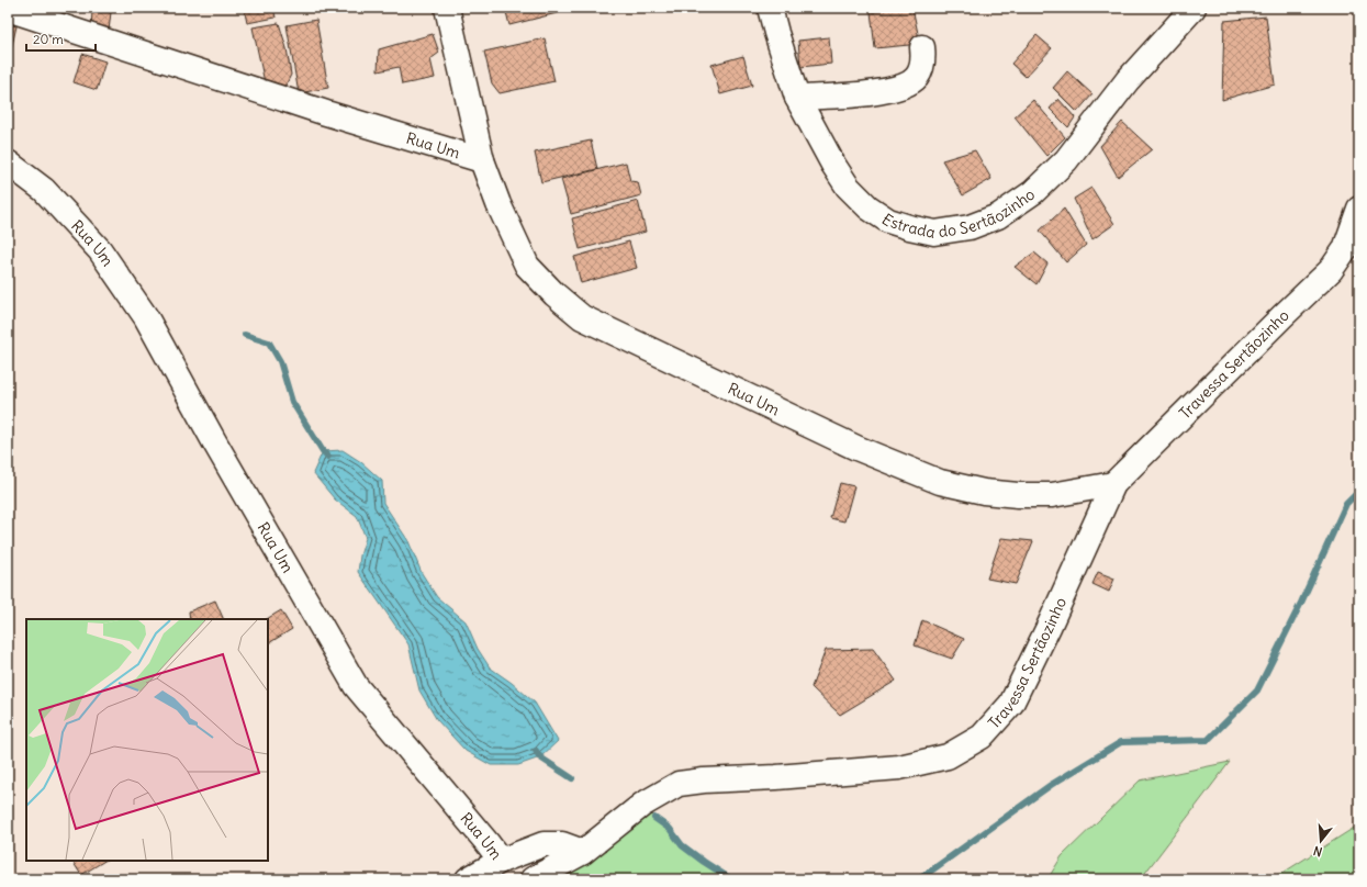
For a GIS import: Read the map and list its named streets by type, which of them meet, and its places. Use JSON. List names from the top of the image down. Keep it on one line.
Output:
{"streets":{"street":["Rua Um","Estrada do Sertãozinho","Travessa Sertãozinho"]},"crossings":[["Rua Um","Travessa Sertãozinho"]],"scale_bar":"20 m","north":"bottom"}
